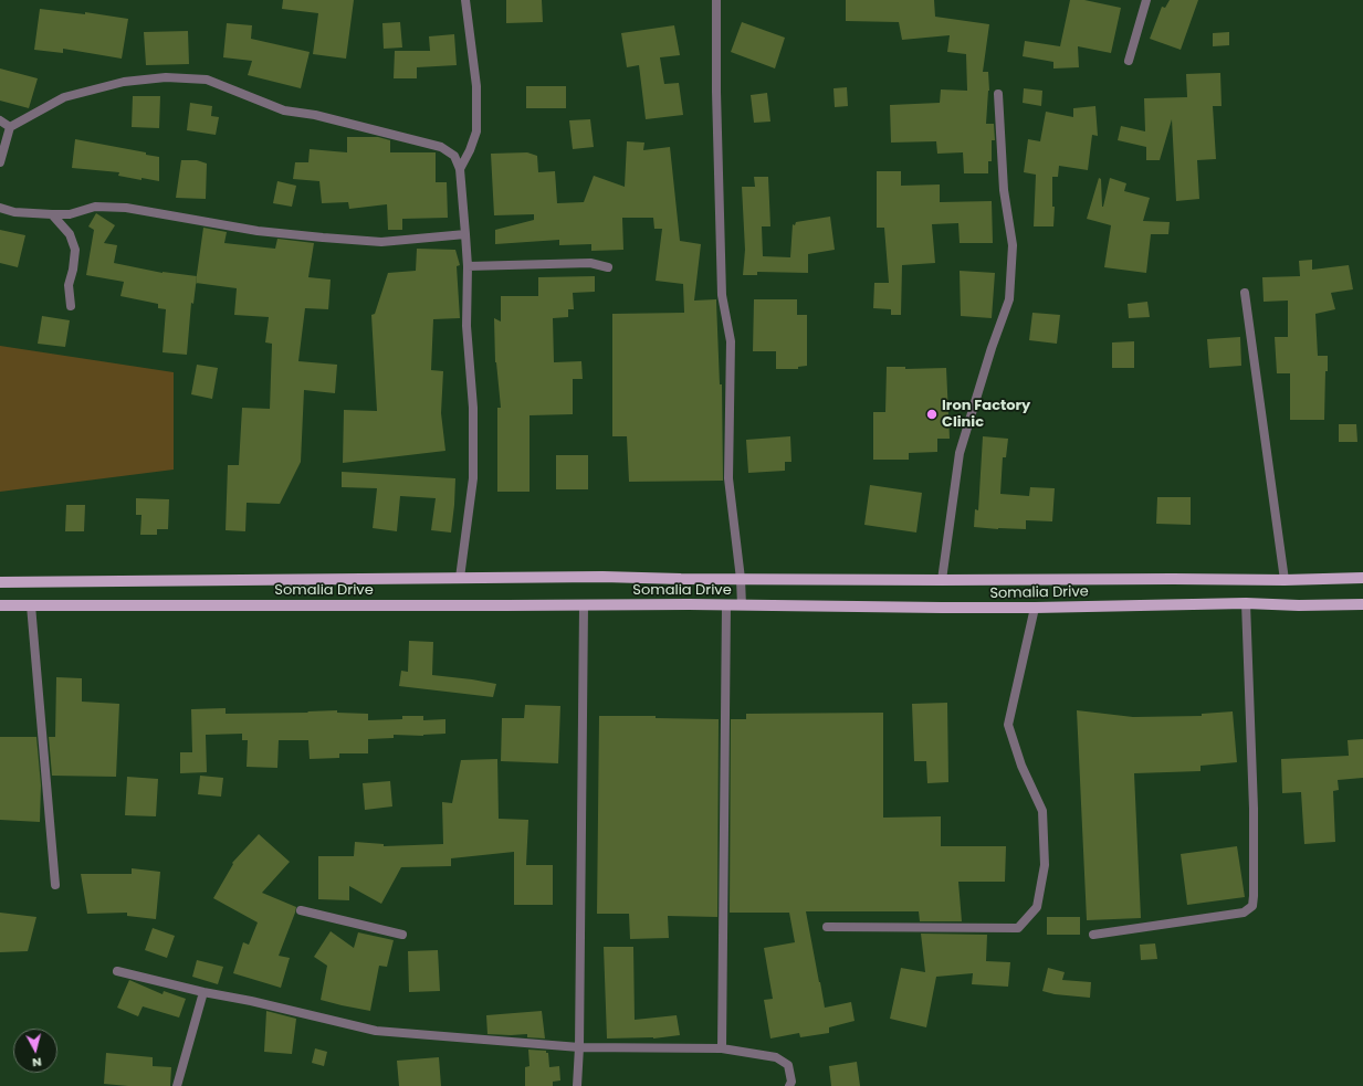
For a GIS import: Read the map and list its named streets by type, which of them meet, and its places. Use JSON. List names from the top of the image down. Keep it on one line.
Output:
{"streets":{"main road":["Somalia Drive"]},"places":["Iron Factory Clinic"],"north":"bottom"}
